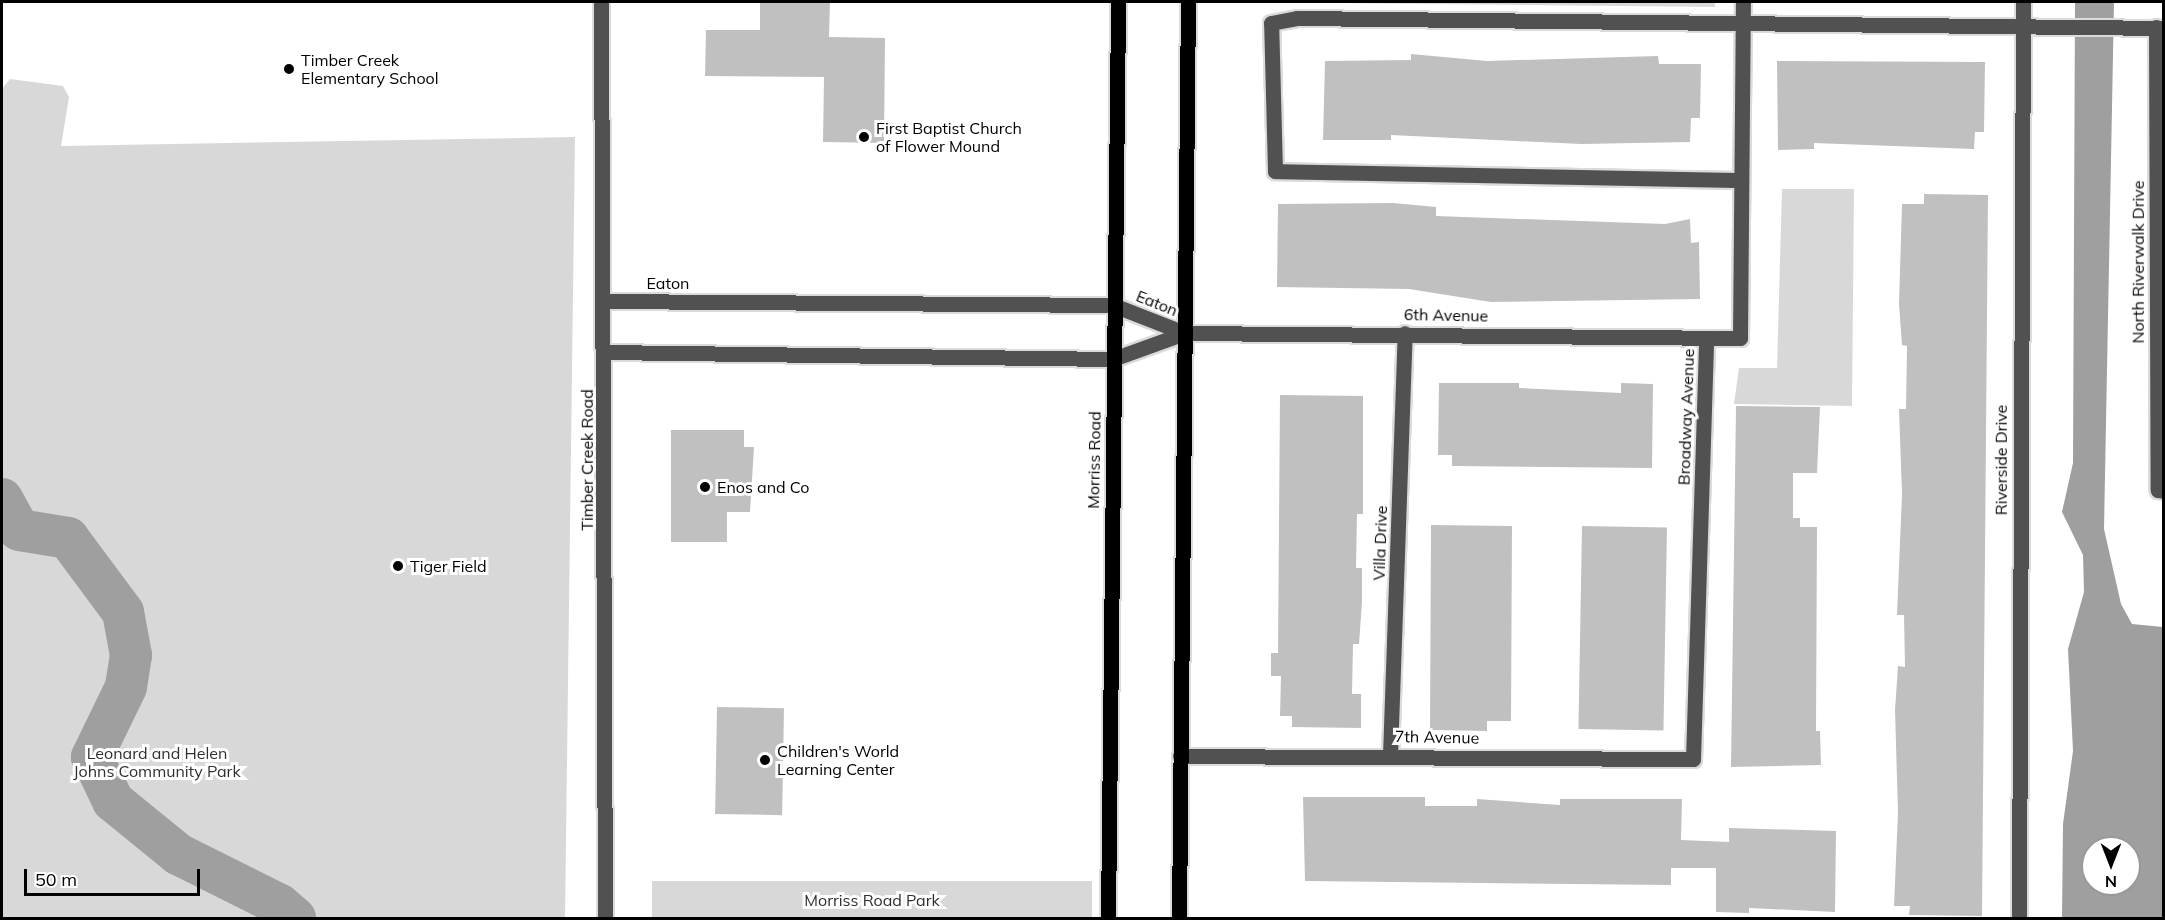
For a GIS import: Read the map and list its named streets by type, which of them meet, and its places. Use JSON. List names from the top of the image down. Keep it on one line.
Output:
{"streets":{"main road":["Morriss Road"],"street":["North Riverwalk Drive","Eaton","6th Avenue","Broadway Avenue","Timber Creek Road","Riverside Drive","Villa Drive","7th Avenue"]},"crossings":[["Eaton","6th Avenue"],["Eaton","Timber Creek Road"],["Eaton","Morriss Road"],["6th Avenue","Broadway Avenue"],["6th Avenue","Villa Drive"],["Broadway Avenue","7th Avenue"],["Villa Drive","7th Avenue"]],"parks":["Leonard and Helen Johns Community Park","Morriss Road Park"],"places":["Timber Creek Elementary School","First Baptist Church of Flower Mound","Enos and Co","Tiger Field","Children's World Learning Center"],"scale_bar":"50 m","north":"bottom"}
